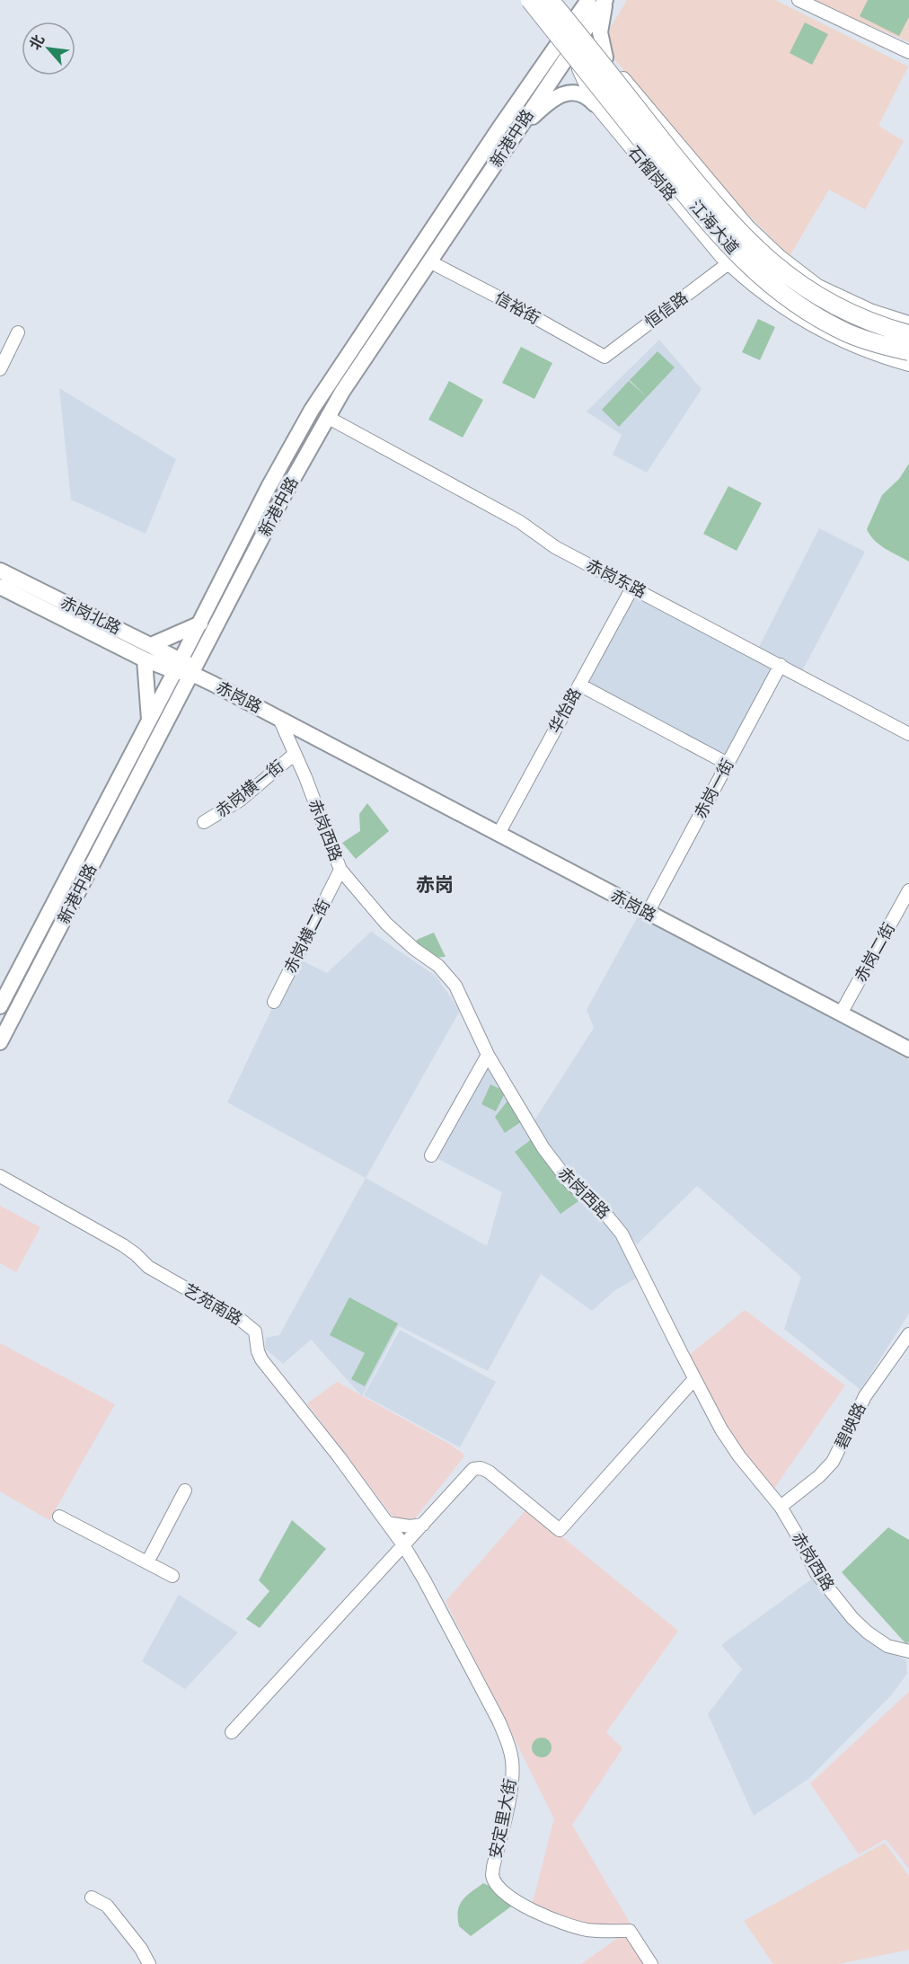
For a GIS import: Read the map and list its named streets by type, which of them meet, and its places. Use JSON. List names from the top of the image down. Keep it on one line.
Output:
{"streets":{"highway":["江海大道"],"main road":["新港中路","赤岗北路","赤岗路"],"street":["石榴岗路","信裕街","恒信路","赤岗东路","华怡路","赤岗横一街","赤岗一街","赤岗西路","赤岗横二街","赤岗二街","艺苑南路","碧映路","安定里大街"]},"crossings":[["新港中路","石榴岗路"],["新港中路","江海大道"],["新港中路","信裕街"],["新港中路","赤岗东路"],["新港中路","赤岗北路"],["新港中路","赤岗路"],["石榴岗路","江海大道"],["石榴岗路","恒信路"],["信裕街","恒信路"],["赤岗东路","华怡路"],["赤岗东路","赤岗一街"],["赤岗北路","赤岗路"],["赤岗路","华怡路"],["赤岗路","赤岗一街"],["赤岗路","赤岗西路"],["赤岗路","赤岗二街"],["赤岗横一街","赤岗西路"],["赤岗西路","赤岗横二街"],["赤岗西路","碧映路"],["艺苑南路","安定里大街"]],"districts":["赤岗"],"north":"top left"}
